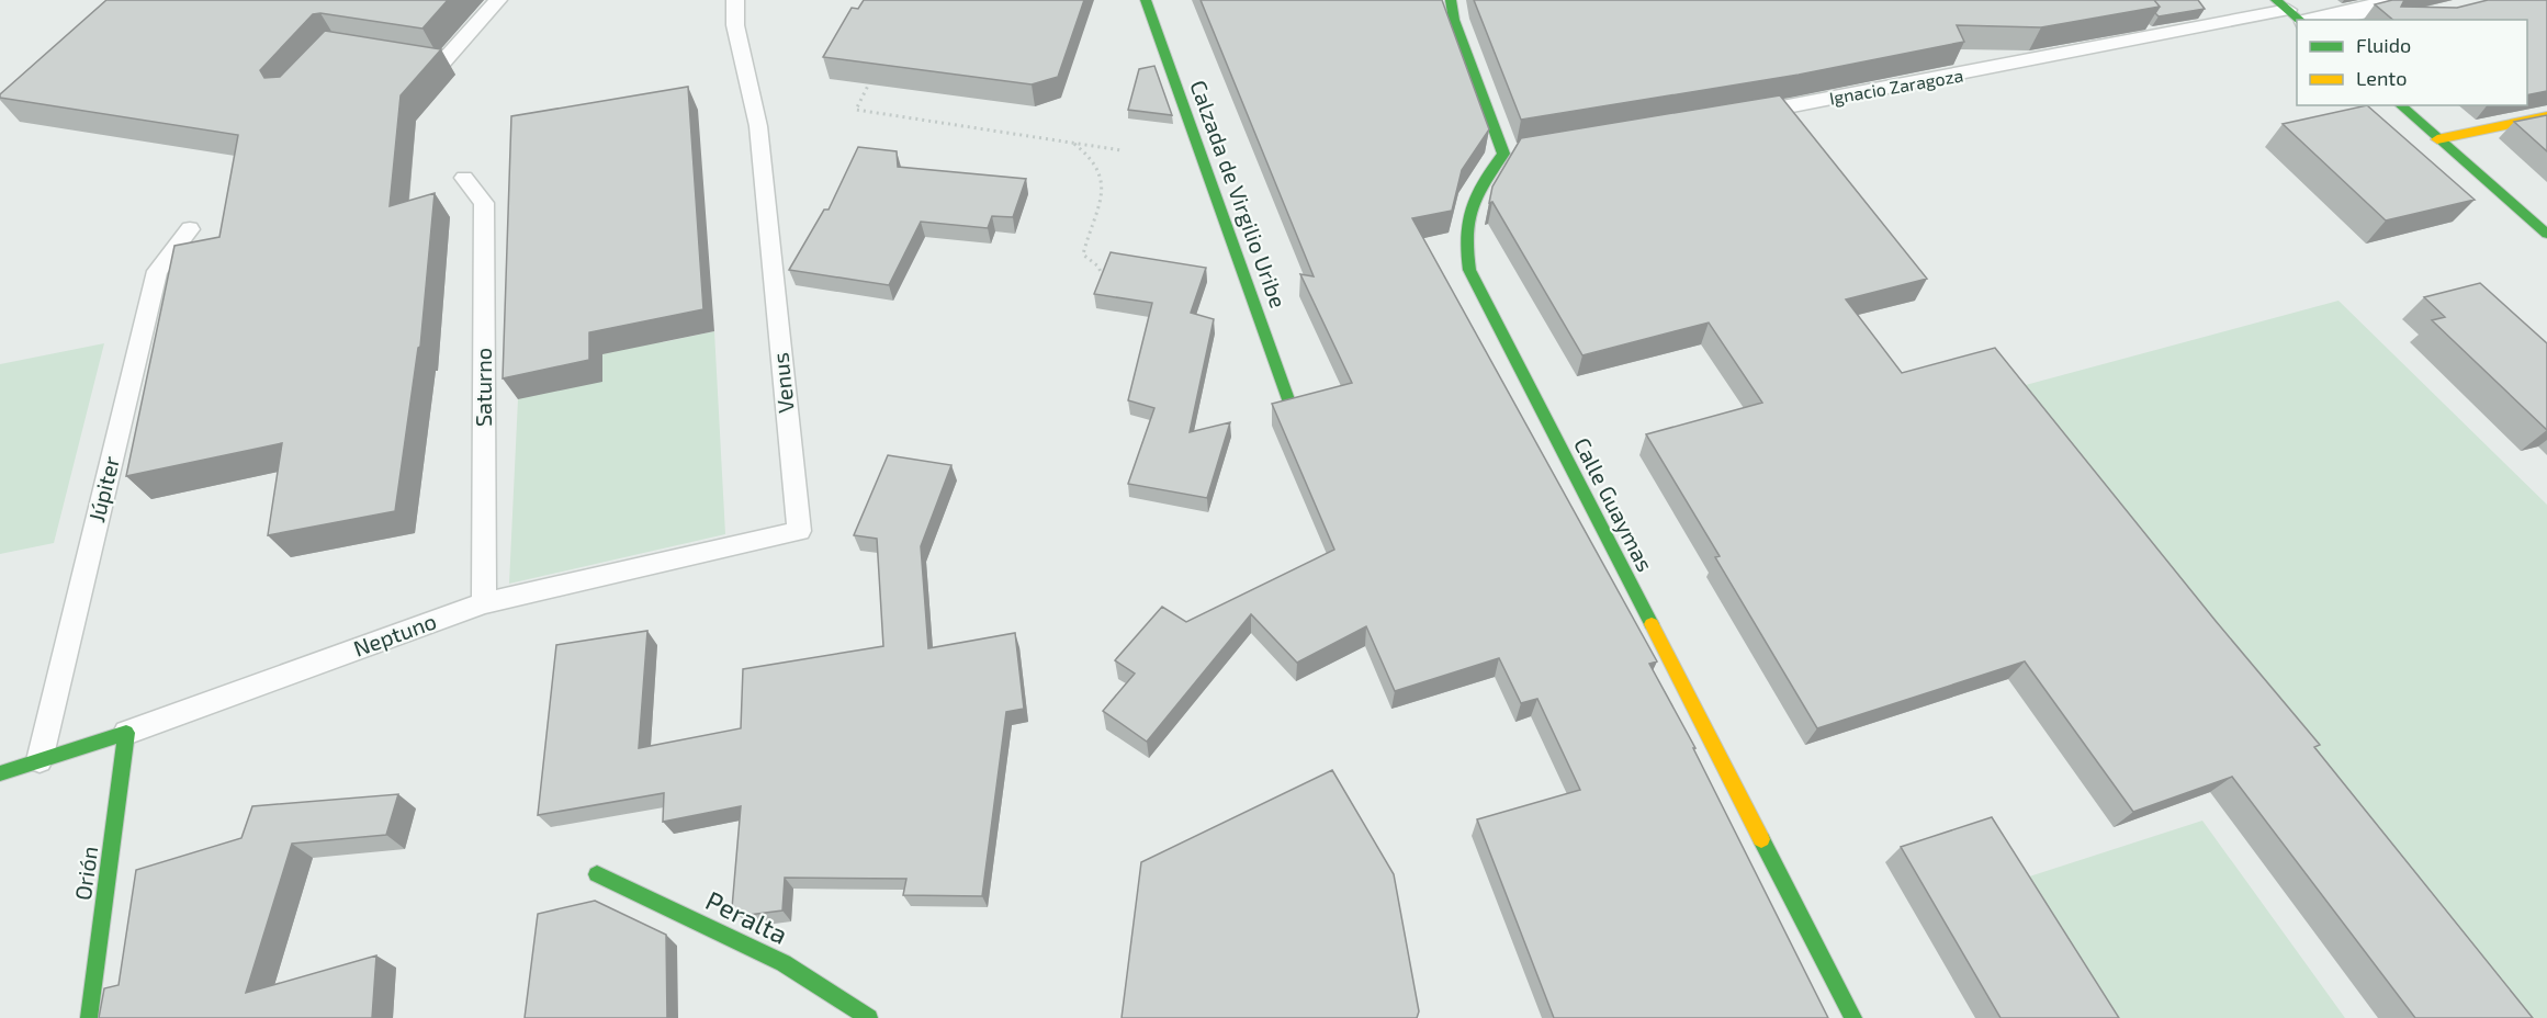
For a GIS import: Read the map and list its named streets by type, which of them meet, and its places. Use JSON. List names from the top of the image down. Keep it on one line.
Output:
{"streets":{"street":["Calzada de Virgilio Uribe","Calle Guaymas","Neptuno","Orión","Peralta"],"lane":["Ignacio Zaragoza","Venus","Saturno","Júpiter"]},"crossings":[["Venus","Neptuno"],["Saturno","Neptuno"],["Júpiter","Neptuno"],["Neptuno","Orión"]],"legend":["Fluido","Lento"]}
